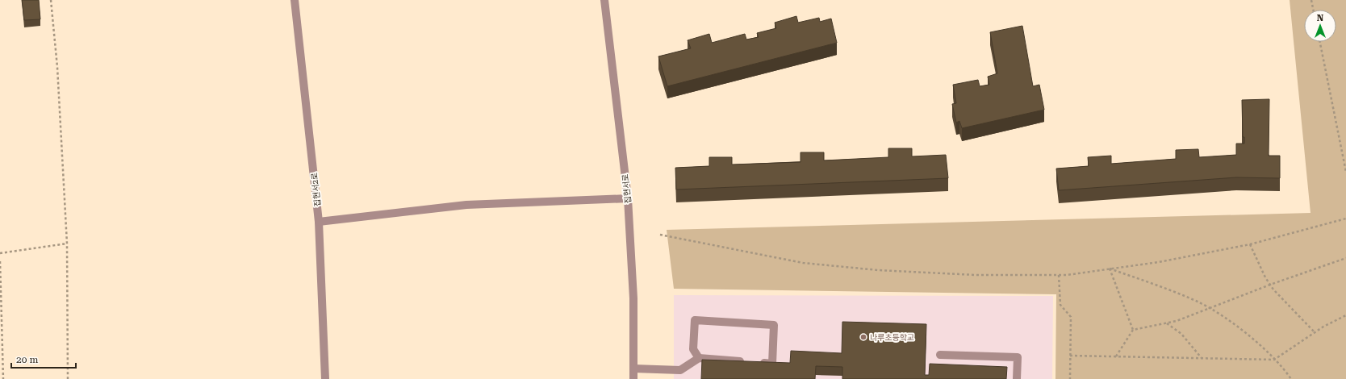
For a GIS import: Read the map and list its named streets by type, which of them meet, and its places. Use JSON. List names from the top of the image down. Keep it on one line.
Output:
{"streets":{"street":["집현서로","집현서2로"]},"places":["나루초등학교"],"scale_bar":"20 m","north":"top"}
